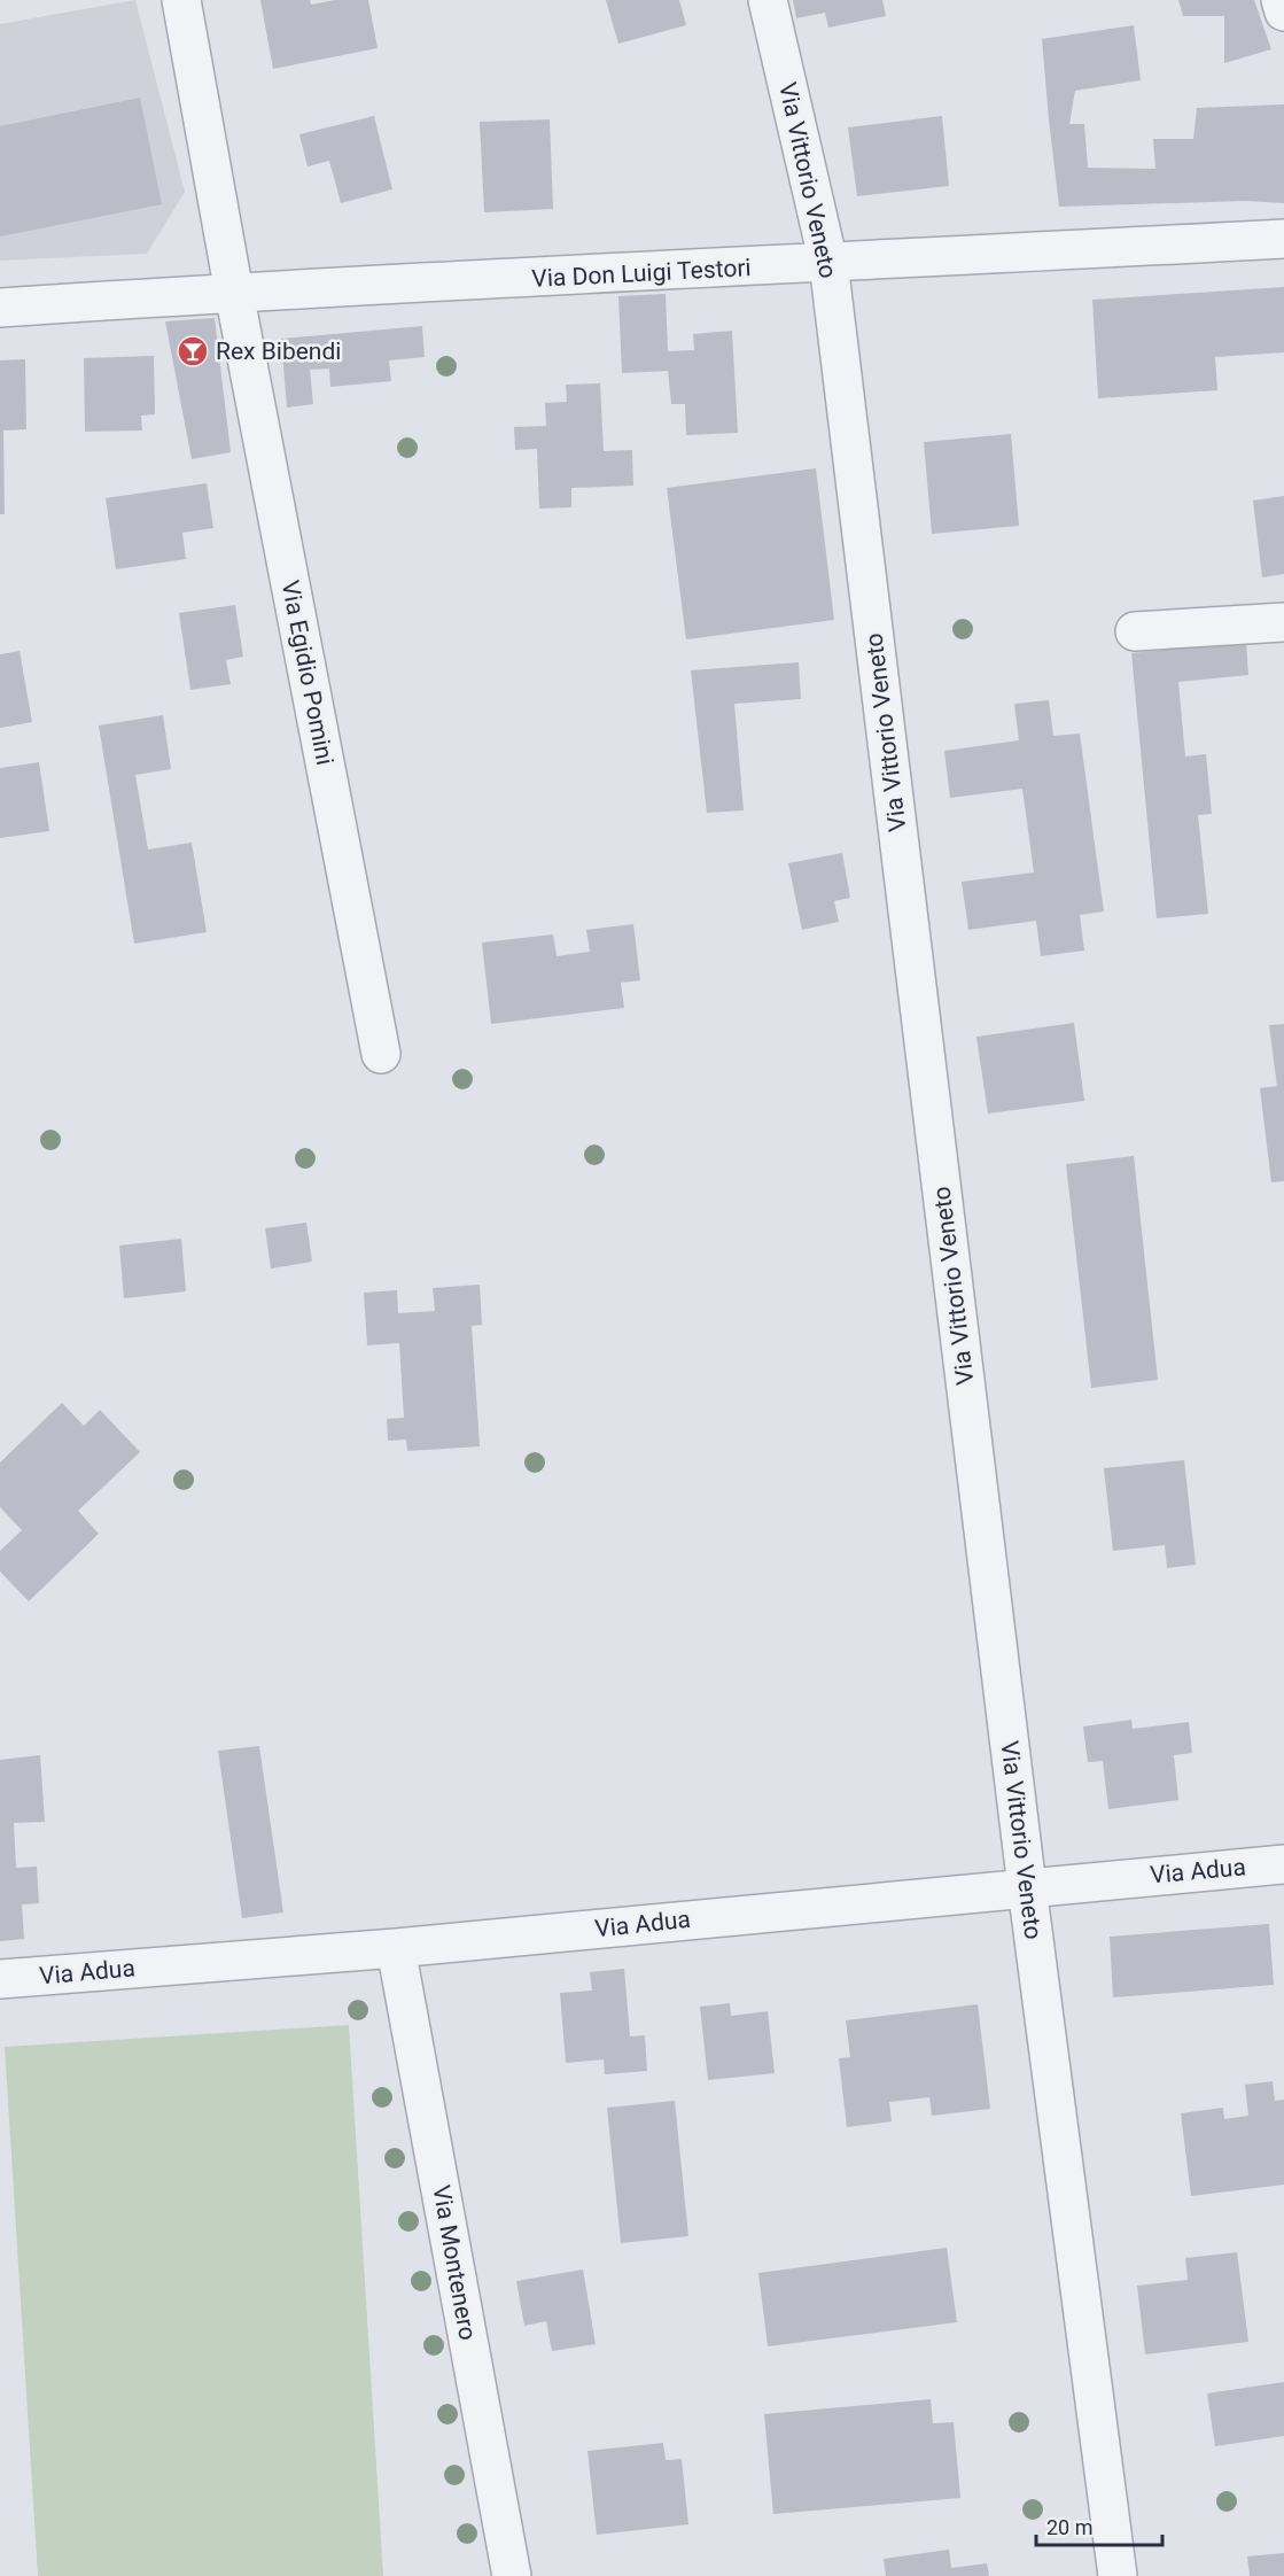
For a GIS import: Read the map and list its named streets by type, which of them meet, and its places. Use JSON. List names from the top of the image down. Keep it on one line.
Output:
{"streets":{"street":["Via Vittorio Veneto","Via Don Luigi Testori","Via Egidio Pomini","Via Adua","Via Montenero"]},"crossings":[["Via Vittorio Veneto","Via Don Luigi Testori"],["Via Vittorio Veneto","Via Adua"],["Via Don Luigi Testori","Via Egidio Pomini"],["Via Adua","Via Montenero"]],"places":{"bar":["Rex Bibendi"]},"scale_bar":"20 m"}
